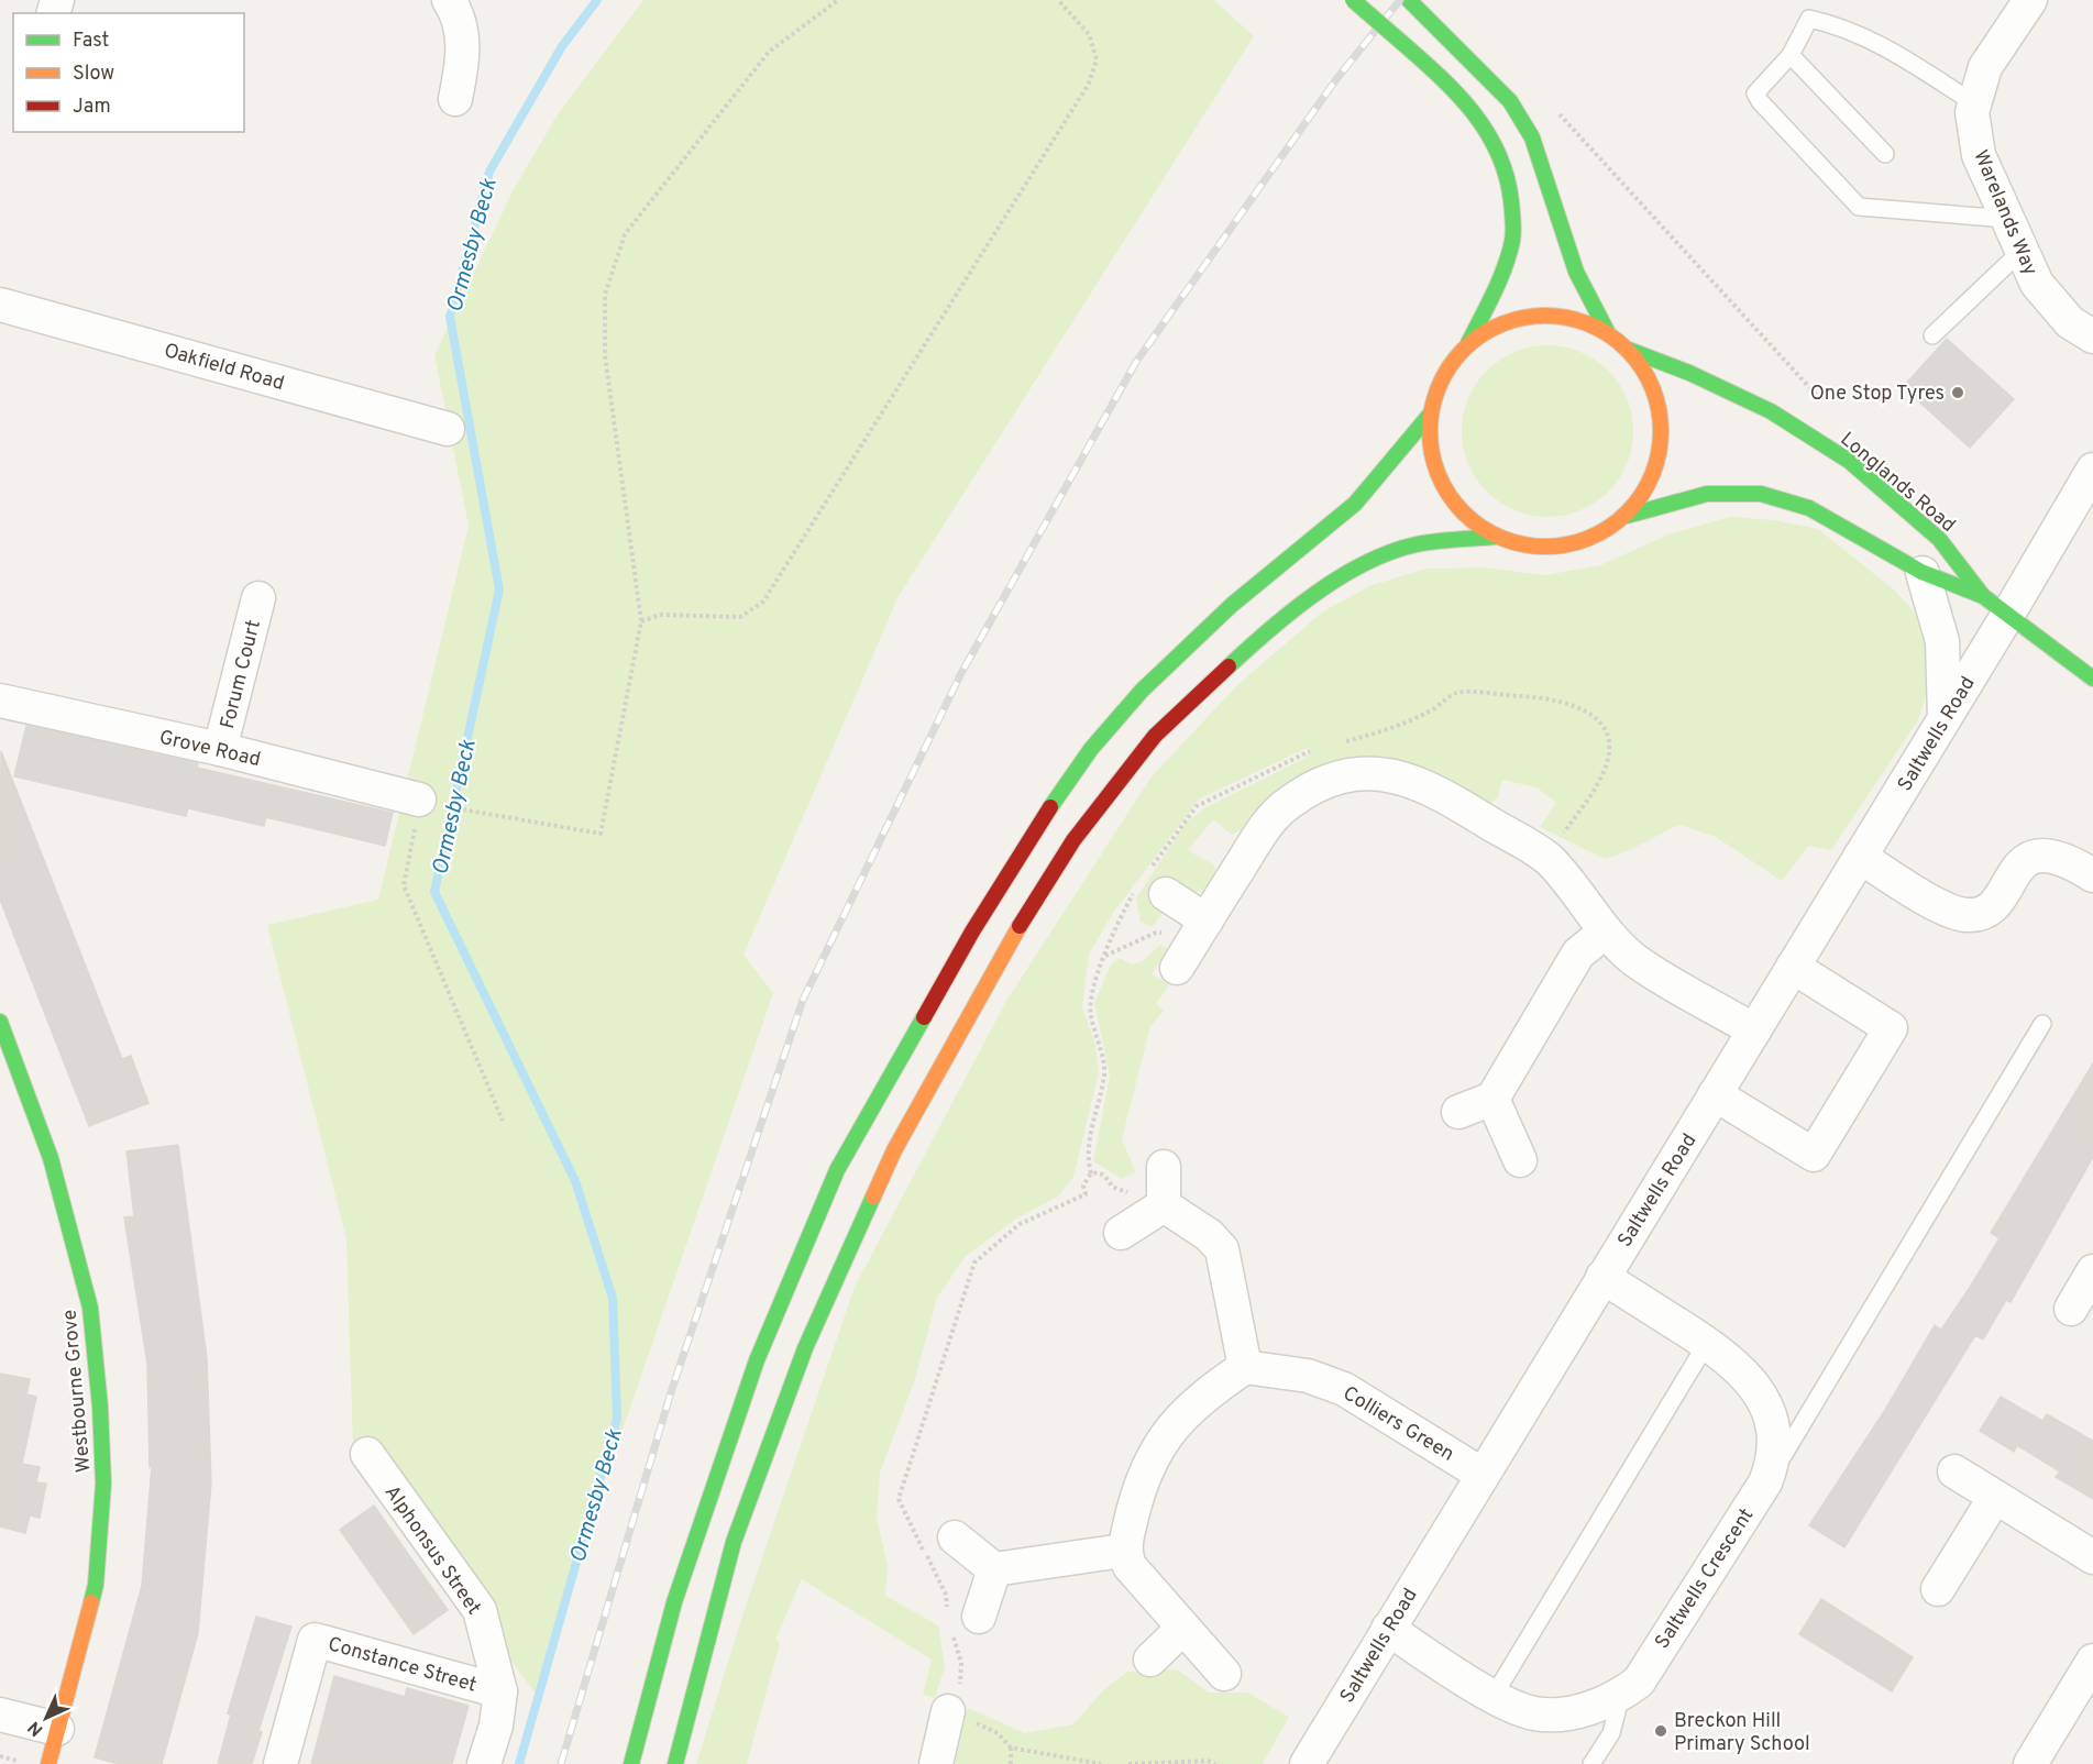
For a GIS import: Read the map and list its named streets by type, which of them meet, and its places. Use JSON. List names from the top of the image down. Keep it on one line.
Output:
{"streets":{"main road":["Longlands Road","Westbourne Grove"],"street":["Warelands Way","Oakfield Road","Forum Court","Saltwells Road","Grove Road","Colliers Green","Alphonsus Street","Saltwells Crescent","Constance Street"]},"crossings":[["Longlands Road","Saltwells Road"],["Forum Court","Grove Road"],["Saltwells Road","Colliers Green"],["Saltwells Road","Saltwells Crescent"],["Alphonsus Street","Constance Street"]],"water":["Ormesby Beck"],"places":["One Stop Tyres","Breckon Hill Primary School"],"legend":["Fast","Slow","Jam"],"north":"bottom left"}
